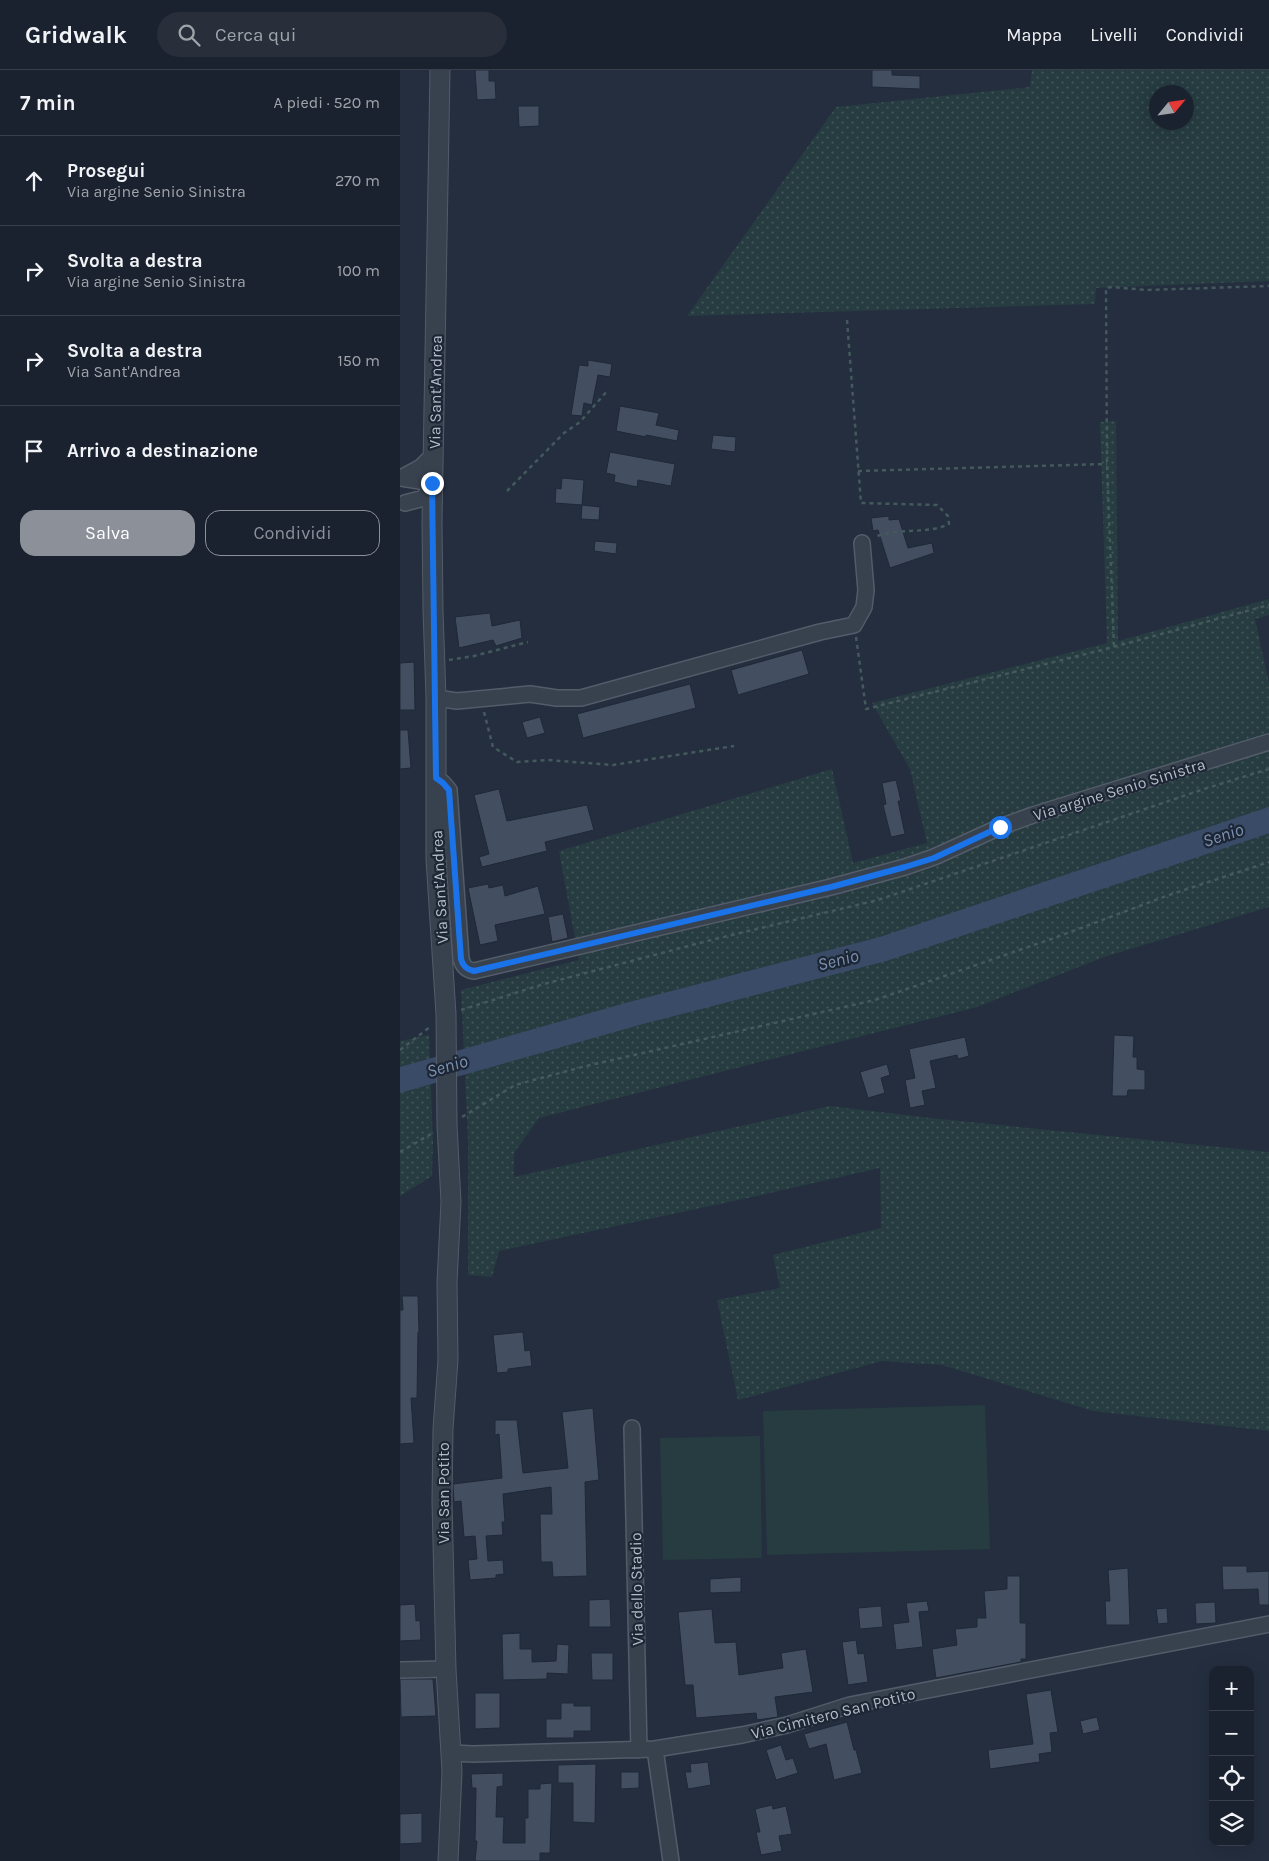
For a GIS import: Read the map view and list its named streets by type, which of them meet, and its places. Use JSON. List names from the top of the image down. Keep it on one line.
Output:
{"streets":{"street":["Via Sant'Andrea","Via argine Senio Sinistra","Via San Potito","Via dello Stadio","Via Cimitero San Potito"]},"crossings":[["Via Sant'Andrea","Via argine Senio Sinistra"],["Via Sant'Andrea","Via San Potito"],["Via San Potito","Via Cimitero San Potito"],["Via dello Stadio","Via Cimitero San Potito"]],"water":["Senio"],"north":"top right","page":{"header":"Gridwalk","search":"Cerca qui","nav":["Mappa","Livelli","Condividi"],"heading":["7 min","A piedi · 520 m"],"list":[["Prosegui","Via argine Senio Sinistra","270 m"],["Svolta a destra","Via argine Senio Sinistra","100 m"],["Svolta a destra","Via Sant'Andrea","150 m"],"Arrivo a destinazione"],"buttons":["Salva","Condividi"],"map_buttons":["+","−"]}}
